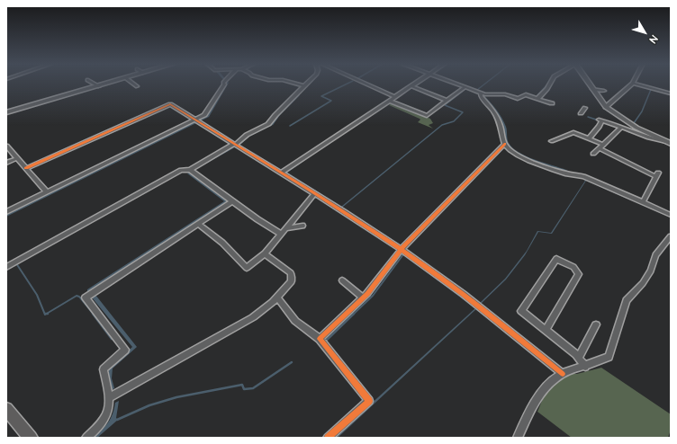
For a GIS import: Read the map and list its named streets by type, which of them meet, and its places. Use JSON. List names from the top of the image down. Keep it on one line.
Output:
{"north":"bottom right"}
